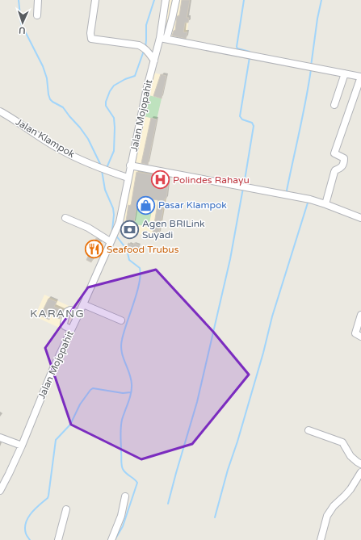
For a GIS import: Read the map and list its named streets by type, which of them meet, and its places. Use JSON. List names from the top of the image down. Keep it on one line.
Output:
{"streets":{"street":["Jalan Mojopahit","Jalan Klampok"]},"crossings":[["Jalan Mojopahit","Jalan Klampok"]],"districts":["KARANG"],"places":{"hospital":["Polindes Rahayu"],"shop":["Pasar Klampok"],"bank":["Agen BRILink Suyadi"],"restaurant":["Seafood Trubus"]},"north":"bottom"}
